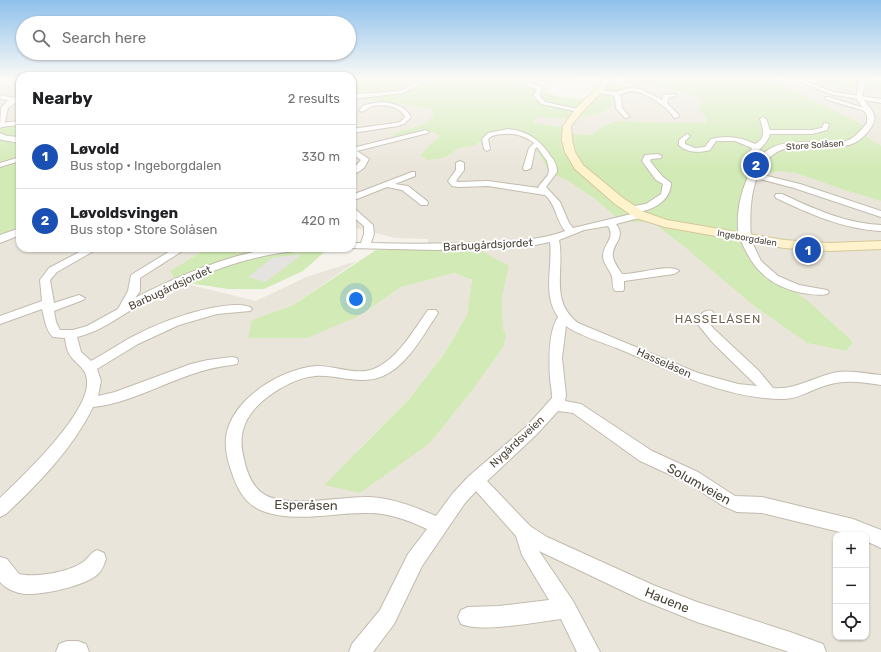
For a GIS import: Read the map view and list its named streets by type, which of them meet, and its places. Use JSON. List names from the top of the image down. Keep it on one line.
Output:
{"streets":{"main road":["Ingeborgdalen"],"street":["Store Solåsen","Barbugårdsjordet","Hasselåsen","Nygårdsveien","Solumveien","Esperåsen","Hauene"]},"crossings":[["Store Solåsen","Ingeborgdalen"],["Hasselåsen","Nygårdsveien"],["Nygårdsveien","Solumveien"],["Nygårdsveien","Esperåsen"],["Nygårdsveien","Hauene"]],"districts":["HASSELÅSEN"],"page":{"search":"Search here","heading":["Nearby","2 results"],"list":[{"mark":"1","name":"Løvold","note":"Bus stop · Ingeborgdalen","value":"330 m"},{"mark":"2","name":"Løvoldsvingen","note":"Bus stop · Store Solåsen","value":"420 m"}],"pins":["2","1"],"map_buttons":["+","−"]}}
